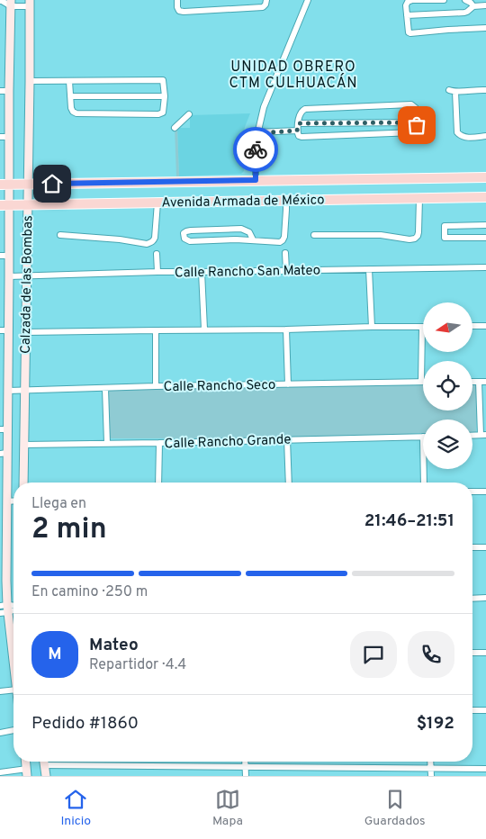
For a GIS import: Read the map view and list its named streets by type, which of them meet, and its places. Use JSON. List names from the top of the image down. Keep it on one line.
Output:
{"streets":{"main road":["Avenida Armada de México","Calzada de las Bombas"],"street":["Calle Rancho San Mateo","Calle Rancho Seco","Calle Rancho Grande"]},"crossings":[["Avenida Armada de México","Calzada de las Bombas"],["Calle Rancho San Mateo","Calzada de las Bombas"],["Calzada de las Bombas","Calle Rancho Seco"],["Calzada de las Bombas","Calle Rancho Grande"]],"districts":["UNIDAD OBRERO CTM CULHUACÁN"],"north":"left","page":{"heading":["2 min","Llega en","21:46–21:51"],"panel":["Mateo","Repartidor · 4.4","Pedido #1860","$192"],"bar":"En camino · 250 m","round":"M","tabs":["Inicio","Mapa","Guardados"]}}
